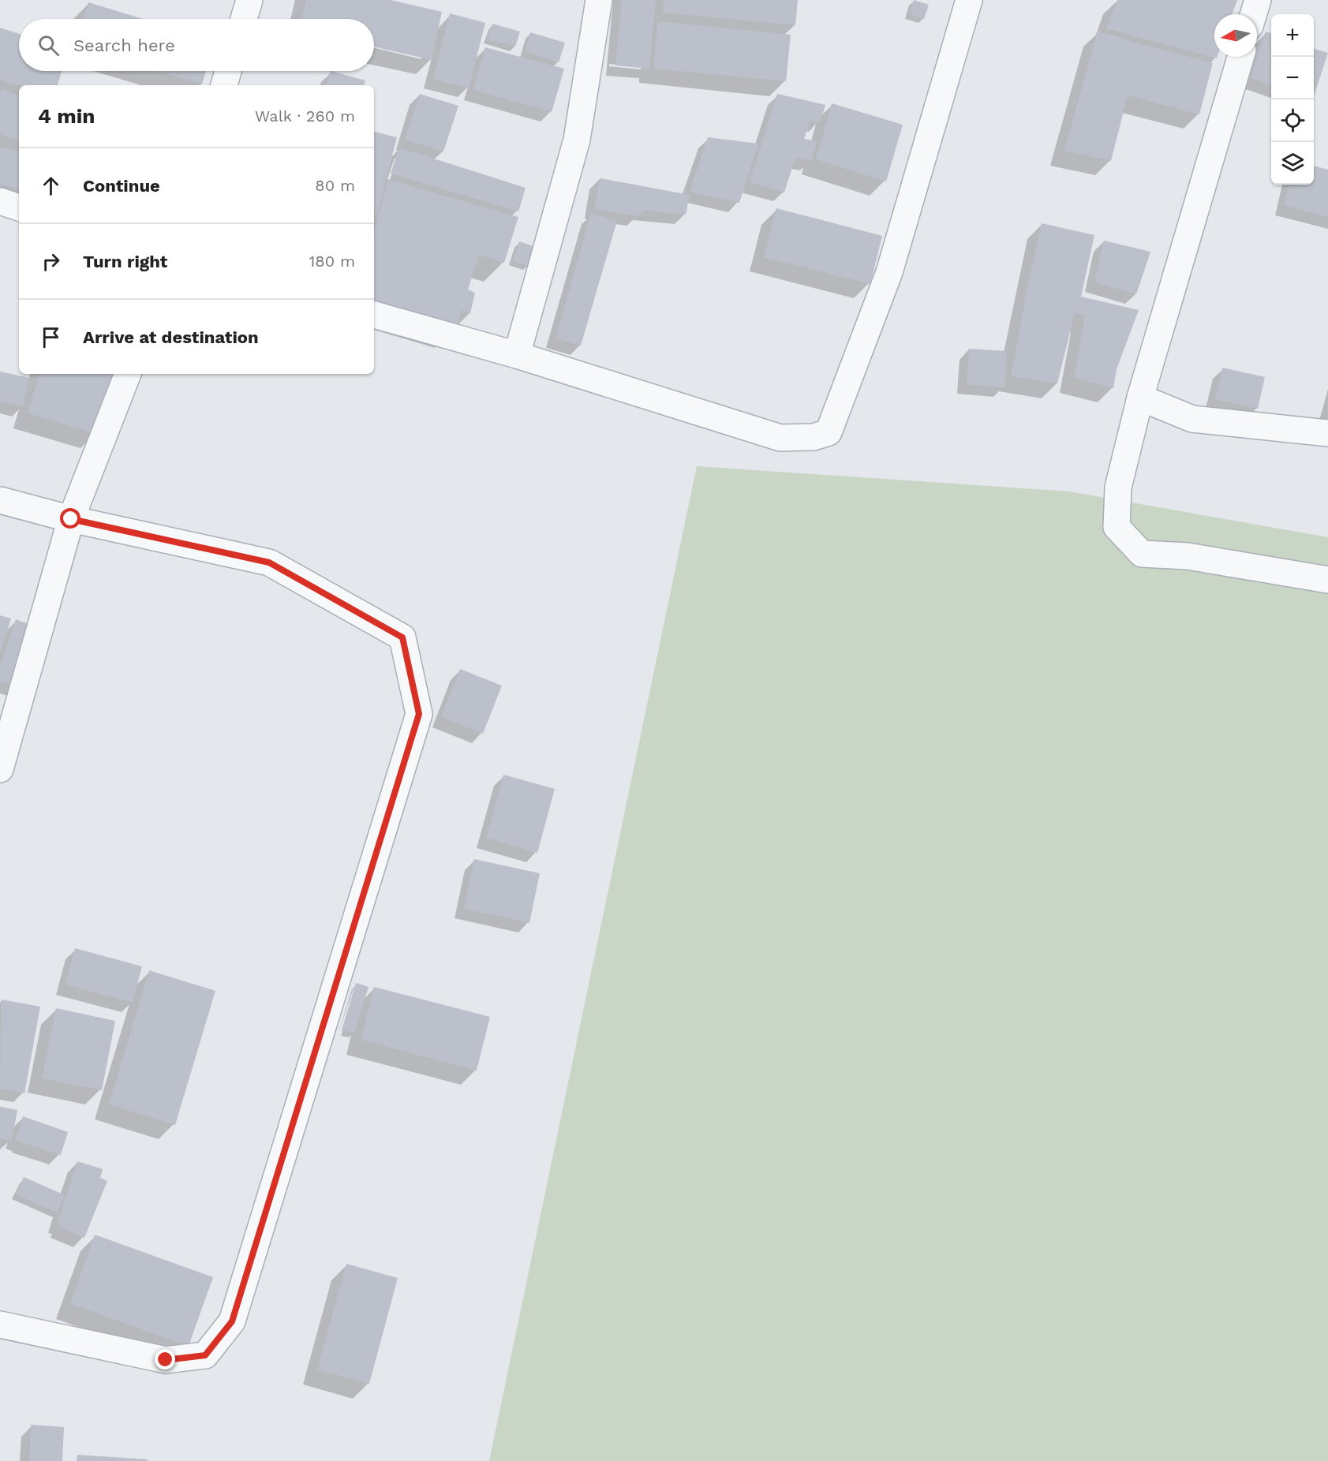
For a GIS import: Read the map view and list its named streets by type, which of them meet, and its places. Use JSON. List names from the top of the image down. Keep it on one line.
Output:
{"north":"left","page":{"map_buttons":["+","−"],"search":"Search here","heading":["4 min","Walk · 260 m"],"list":[["Continue","80 m"],["Turn right","180 m"],"Arrive at destination"]}}
